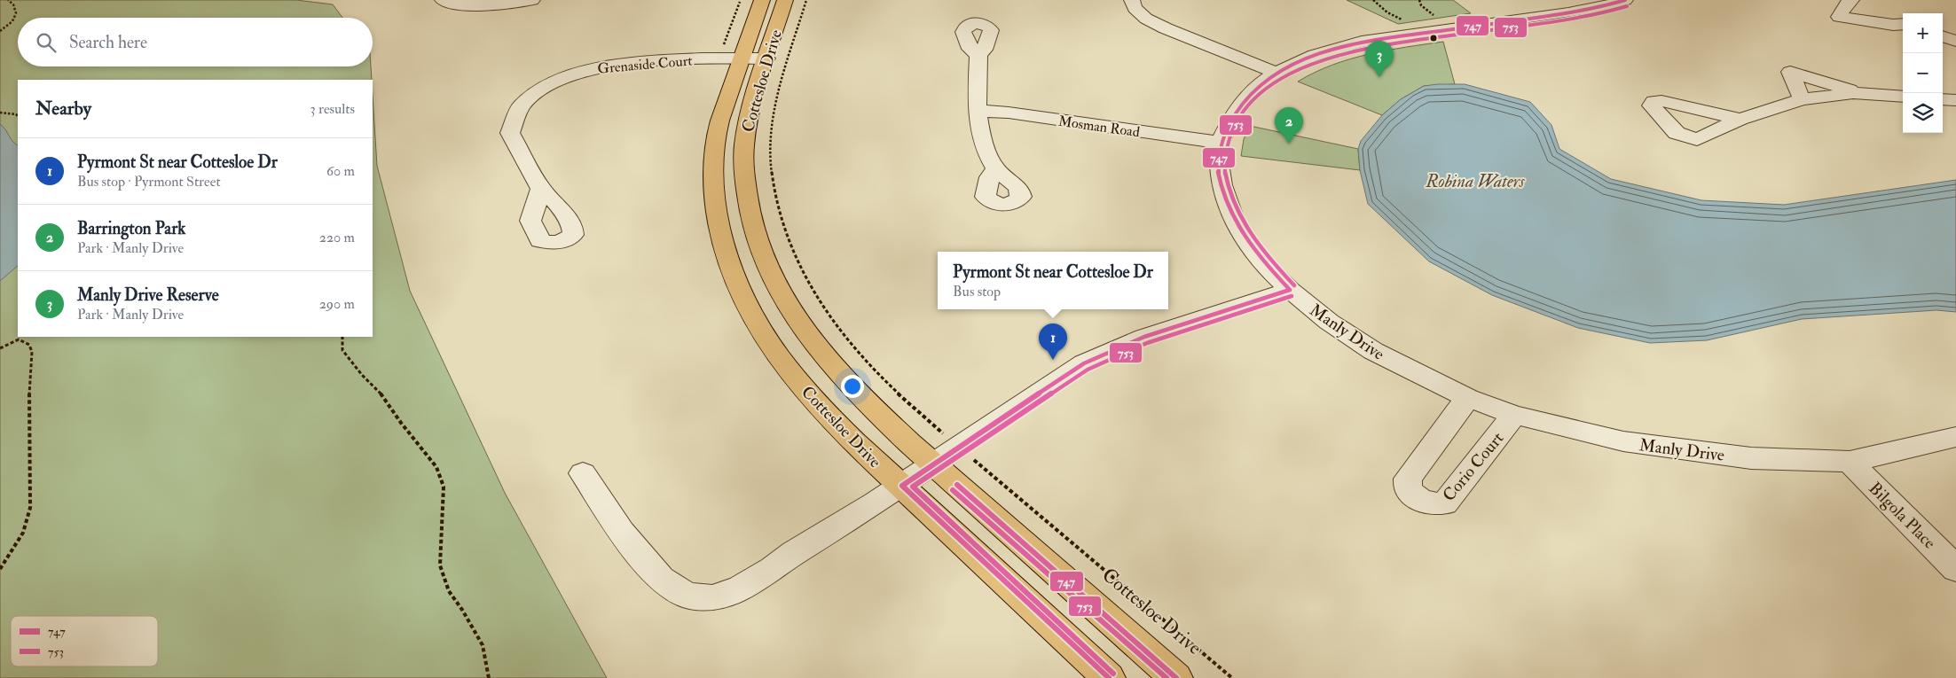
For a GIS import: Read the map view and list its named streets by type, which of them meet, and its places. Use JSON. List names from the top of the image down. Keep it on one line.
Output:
{"streets":{"main road":["Cottesloe Drive"],"street":["Grenaside Court","Mosman Road","Manly Drive","Corio Court","Bilgola Place"]},"crossings":[["Grenaside Court","Cottesloe Drive"],["Mosman Road","Manly Drive"],["Manly Drive","Corio Court"],["Manly Drive","Bilgola Place"]],"water":["Robina Waters"],"lines":["transit line 747","transit line 753"],"legend":["747","753"],"page":{"map_buttons":["+","−"],"search":"Search here","pins":["3","2","1"],"heading":["Nearby","3 results"],"list":[{"mark":"1","name":"Pyrmont St near Cottesloe Dr","note":"Bus stop · Pyrmont Street","value":"60 m"},{"mark":"2","name":"Barrington Park","note":"Park · Manly Drive","value":"220 m"},{"mark":"3","name":"Manly Drive Reserve","note":"Park · Manly Drive","value":"290 m"}],"popup":["Pyrmont St near Cottesloe Dr","Bus stop"]}}
